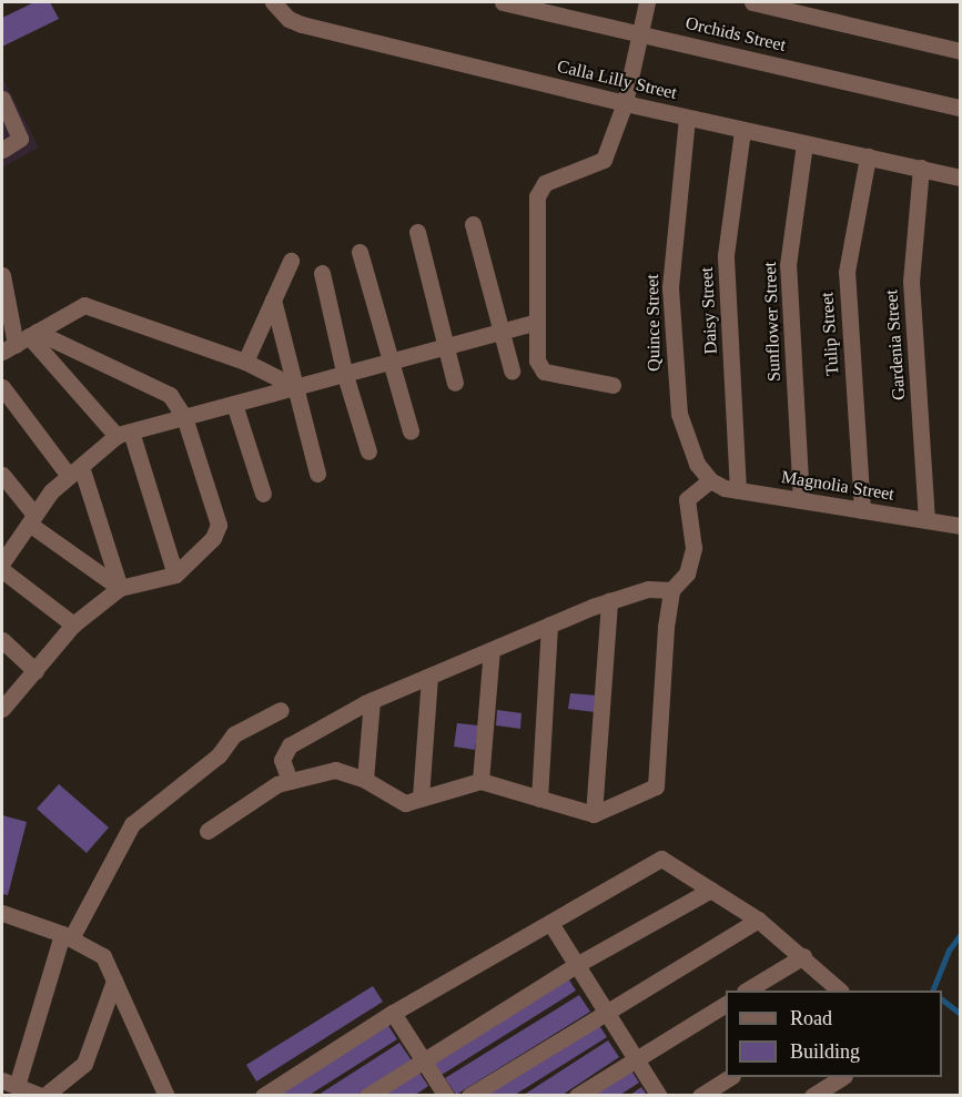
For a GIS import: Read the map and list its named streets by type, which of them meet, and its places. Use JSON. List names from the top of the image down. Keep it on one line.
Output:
{"streets":{"street":["Orchids Street","Calla Lilly Street","Daisy Street","Sunflower Street","Quince Street","Tulip Street","Gardenia Street","Magnolia Street"]},"crossings":[["Calla Lilly Street","Daisy Street"],["Calla Lilly Street","Sunflower Street"],["Calla Lilly Street","Quince Street"],["Calla Lilly Street","Tulip Street"],["Calla Lilly Street","Gardenia Street"],["Daisy Street","Magnolia Street"],["Sunflower Street","Magnolia Street"],["Quince Street","Magnolia Street"],["Tulip Street","Magnolia Street"],["Gardenia Street","Magnolia Street"]],"legend":["Road","Building"]}
